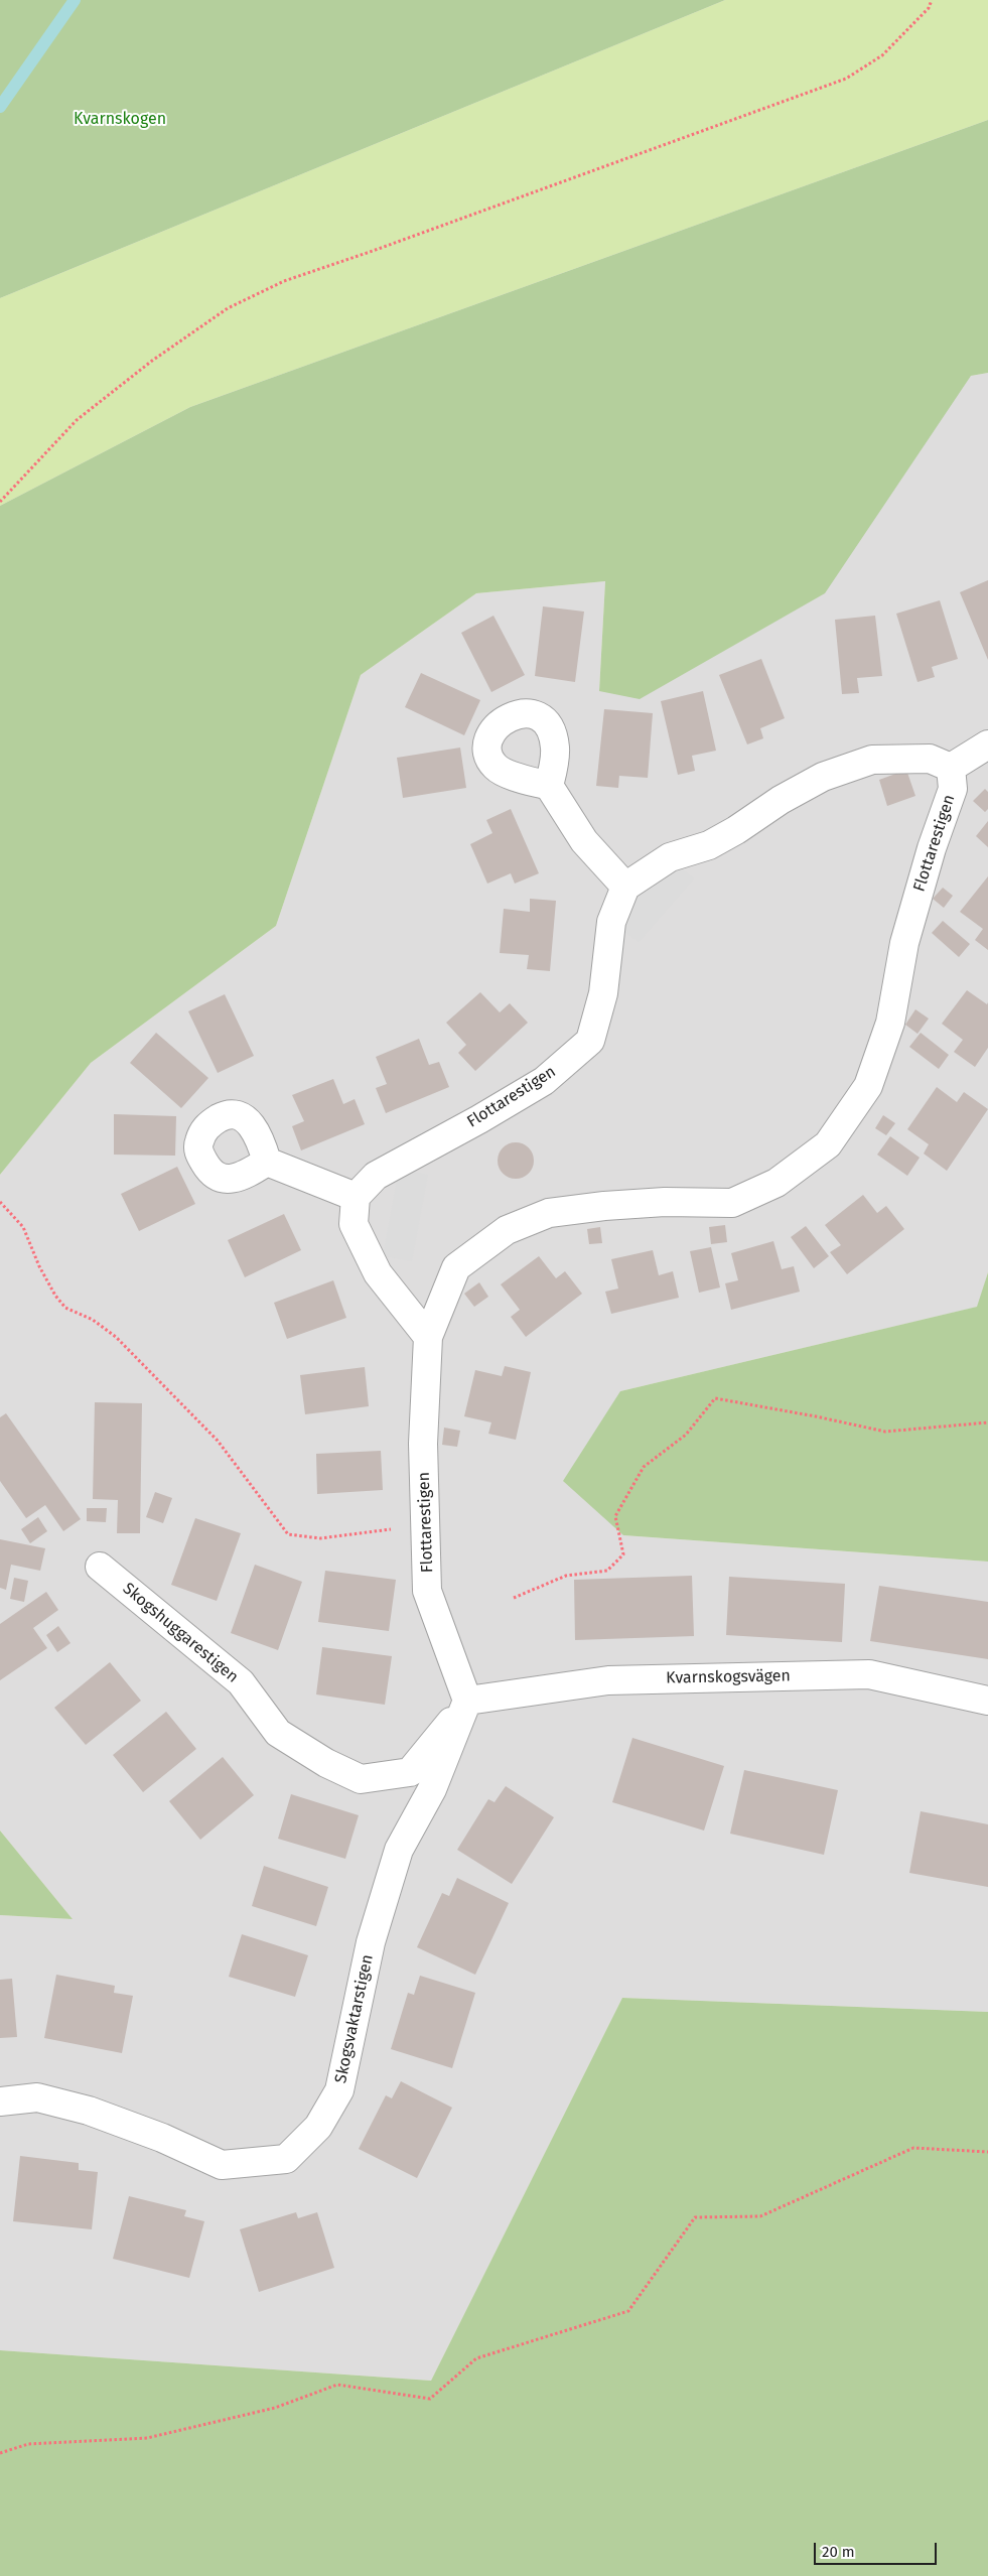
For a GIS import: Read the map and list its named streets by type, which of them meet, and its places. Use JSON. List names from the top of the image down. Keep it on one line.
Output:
{"streets":{"street":["Flottarestigen","Skogshuggarestigen","Kvarnskogsvägen","Skogsvaktarstigen"]},"crossings":[["Flottarestigen","Skogshuggarestigen"],["Flottarestigen","Kvarnskogsvägen"],["Flottarestigen","Skogsvaktarstigen"],["Skogshuggarestigen","Kvarnskogsvägen"],["Skogshuggarestigen","Skogsvaktarstigen"],["Kvarnskogsvägen","Skogsvaktarstigen"]],"parks":["Kvarnskogen"],"scale_bar":"20 m"}
